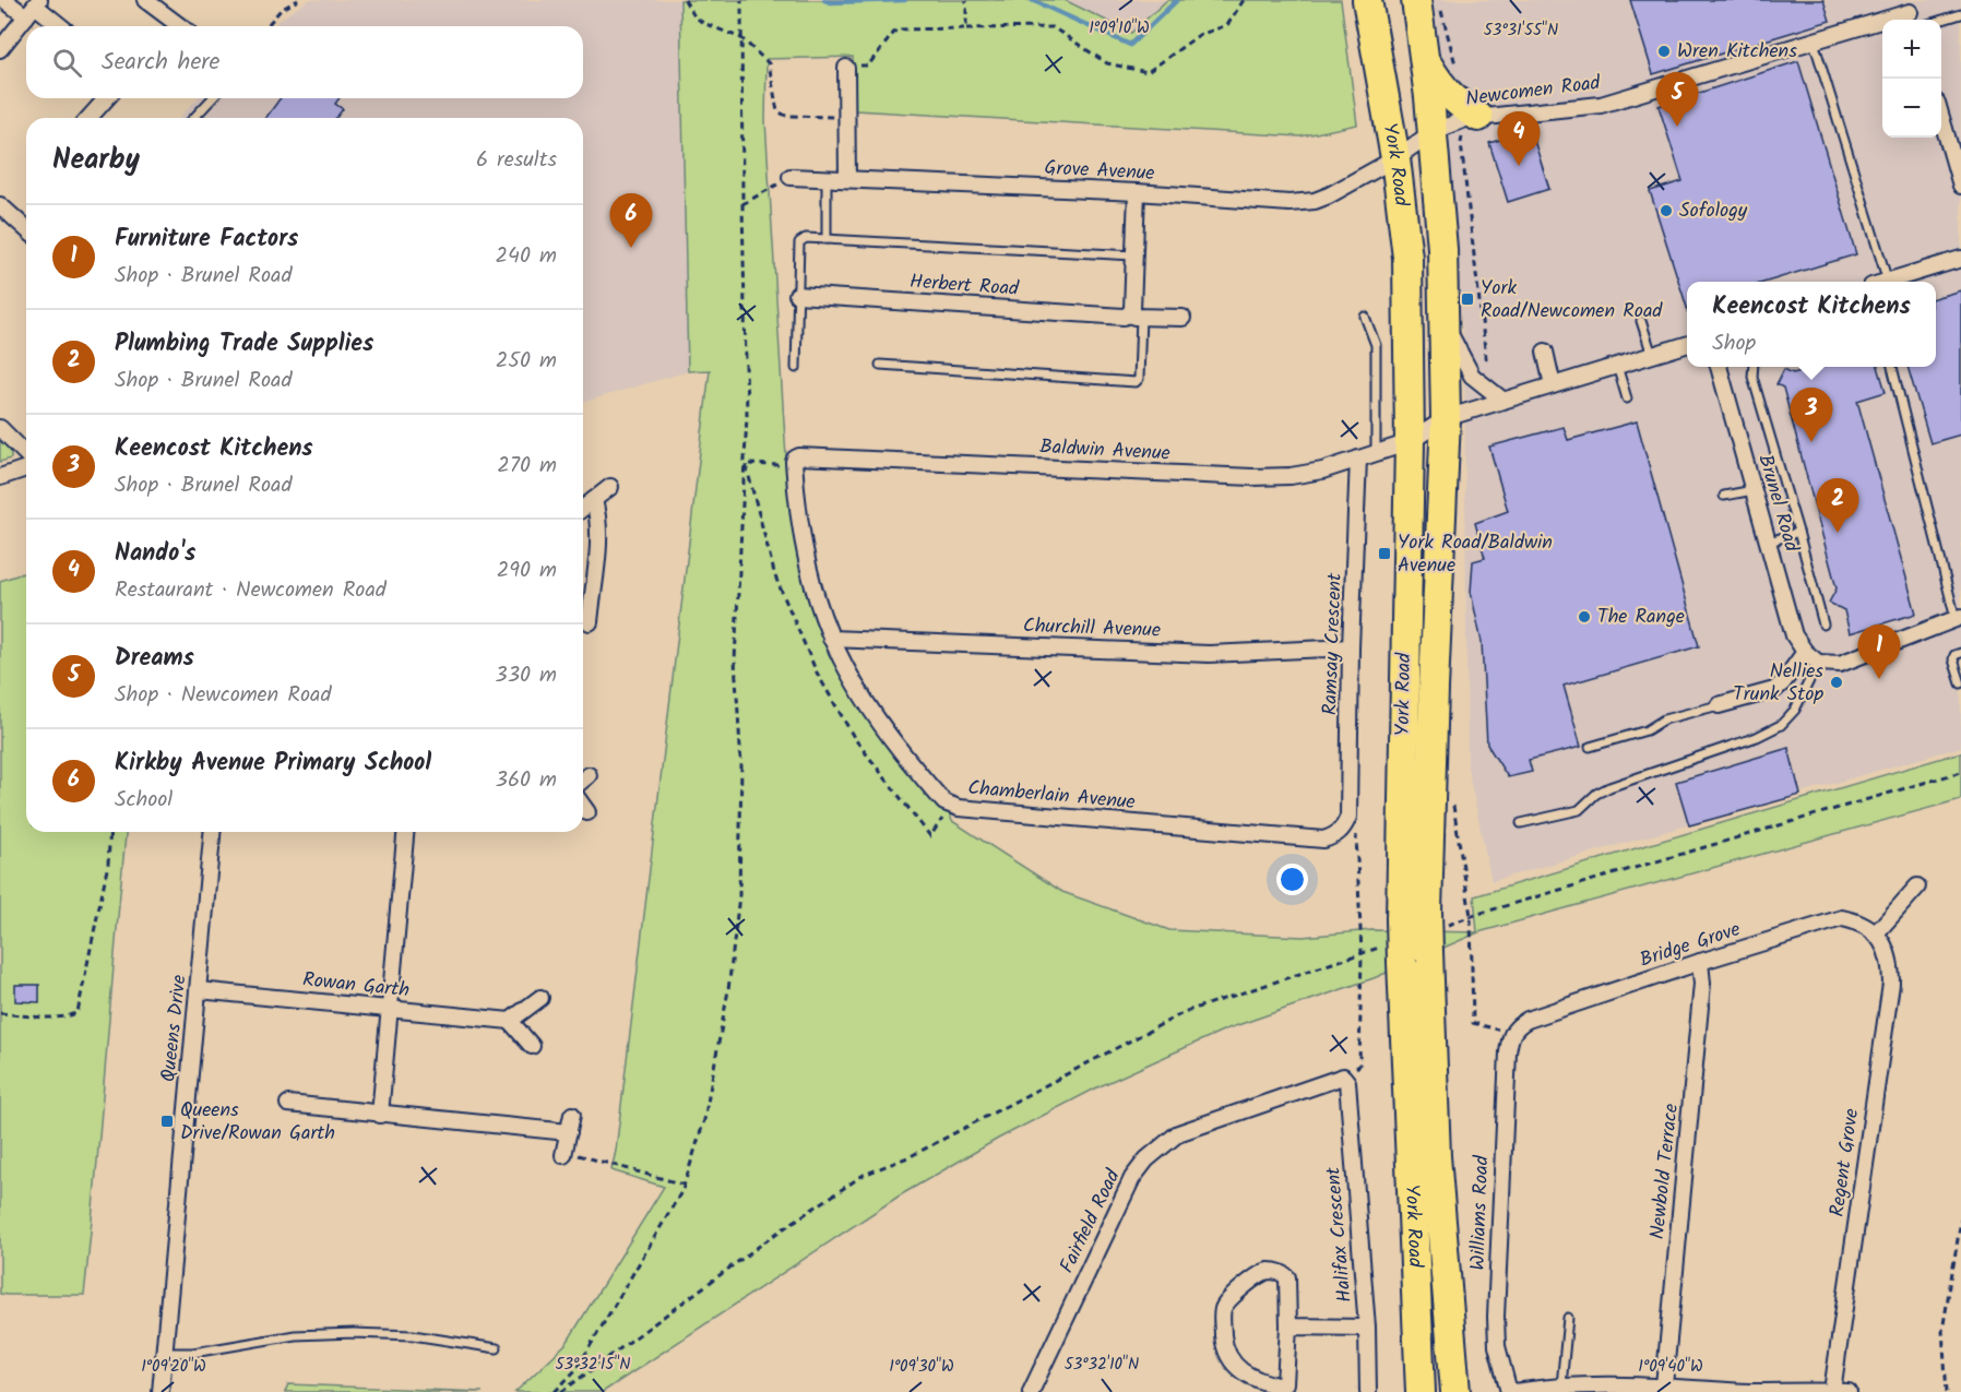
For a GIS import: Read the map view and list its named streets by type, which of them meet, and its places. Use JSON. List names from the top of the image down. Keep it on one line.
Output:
{"streets":{"highway":["York Road"],"street":["Newcomen Road","Grove Avenue","Herbert Road","Baldwin Avenue","Brunel Road","Churchill Avenue","Ramsay Crescent","Chamberlain Avenue","Bridge Grove","Rowan Garth","Queens Drive","Regent Grove","Newbold Terrace","Williams Road","Fairfield Road","Halifax Crescent"]},"crossings":[["Newcomen Road","York Road"],["Newcomen Road","Grove Avenue"],["York Road","Grove Avenue"],["York Road","Baldwin Avenue"],["Baldwin Avenue","Ramsay Crescent"],["Baldwin Avenue","Chamberlain Avenue"],["Churchill Avenue","Ramsay Crescent"],["Churchill Avenue","Chamberlain Avenue"],["Ramsay Crescent","Chamberlain Avenue"],["Bridge Grove","Regent Grove"],["Bridge Grove","Newbold Terrace"],["Bridge Grove","Williams Road"],["Rowan Garth","Queens Drive"],["Fairfield Road","Halifax Crescent"]],"places":{"other":["Wren Kitchens","Sofology","The Range","Nellies Trunk Stop"],"transit":["York Road/Newcomen Road","York Road/Baldwin Avenue","Queens Drive/Rowan Garth"]},"page":{"map_buttons":["+","−"],"search":"Search here","pins":["5","4","6","3","2","1"],"heading":["Nearby","6 results"],"list":[{"mark":"1","name":"Furniture Factors","note":"Shop · Brunel Road","value":"240 m"},{"mark":"2","name":"Plumbing Trade Supplies","note":"Shop · Brunel Road","value":"250 m"},{"mark":"3","name":"Keencost Kitchens","note":"Shop · Brunel Road","value":"270 m"},{"mark":"4","name":"Nando's","note":"Restaurant · Newcomen Road","value":"290 m"},{"mark":"5","name":"Dreams","note":"Shop · Newcomen Road","value":"330 m"},{"mark":"6","name":"Kirkby Avenue Primary School","note":"School","value":"360 m"}],"popup":["Keencost Kitchens","Shop"]},"coordinates":["1°09'10\"W","53°31'55\"N","53°32'15\"N","53°32'10\"N","1°09'20\"W","1°09'30\"W","1°09'40\"W"]}
